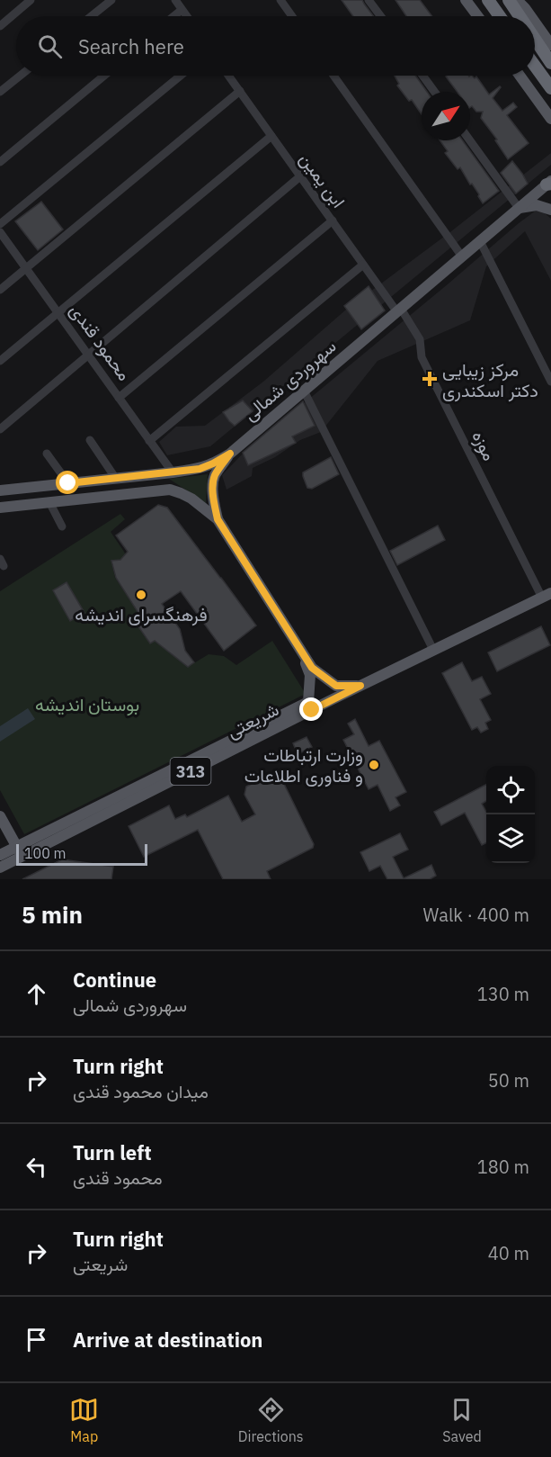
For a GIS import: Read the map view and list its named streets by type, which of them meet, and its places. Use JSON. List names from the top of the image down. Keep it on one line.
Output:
{"streets":{"main road":["سهروردی شمالی","شریعتی","313"],"street":["ابن یمین","محمود قندی","موزه"]},"crossings":[["ابن یمین","سهروردی شمالی"],["ابن یمین","موزه"],["محمود قندی","سهروردی شمالی"],["سهروردی شمالی","موزه"],["موزه","شریعتی"]],"parks":["بوستان اندیشه"],"places":{"health":["مرکز زیبایی دکتر اسکندری"],"other":["فرهنگسرای اندیشه","وزارت ارتباطات و فناوری اطلاعات"]},"scale_bar":"100 m","north":"top right","page":{"search":"Search here","scale":"100 m","heading":["5 min","Walk · 400 m"],"list":[["Continue","سهروردی شمالی","130 m"],["Turn right","میدان محمود قندی","50 m"],["Turn left","محمود قندی","180 m"],["Turn right","شریعتی","40 m"],"Arrive at destination"],"nav":["Map","Directions","Saved"]}}
